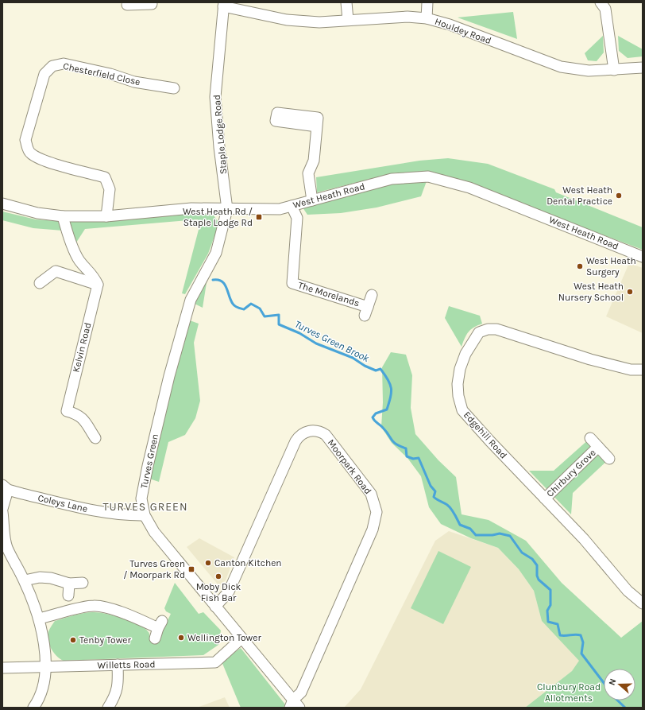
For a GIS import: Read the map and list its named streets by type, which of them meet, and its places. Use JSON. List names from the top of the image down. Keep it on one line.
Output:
{"streets":{"street":["Houldey Road","Chesterfield Close","Staple Lodge Road","West Heath Road","The Morelands","Kelvin Road","Edgehill Road","Turves Green","Moorpark Road","Chirbury Grove","Coleys Lane","Willetts Road"]},"crossings":[["Houldey Road","Staple Lodge Road"],["Chesterfield Close","West Heath Road"],["Staple Lodge Road","West Heath Road"],["Staple Lodge Road","Turves Green"],["West Heath Road","The Morelands"],["West Heath Road","Turves Green"],["Edgehill Road","Chirbury Grove"],["Turves Green","Moorpark Road"],["Turves Green","Coleys Lane"],["Turves Green","Willetts Road"]],"districts":["TURVES GREEN"],"water":["Turves Green Brook"],"parks":["Clunbury Road Allotments"],"places":{"other":["West Heath Dental Practice","West Heath Surgery","West Heath Nursery School","Canton Kitchen","Moby Dick Fish Bar","Wellington Tower","Tenby Tower"],"transit":["West Heath Rd / Staple Lodge Rd","Turves Green / Moorpark Rd"]},"north":"left"}
